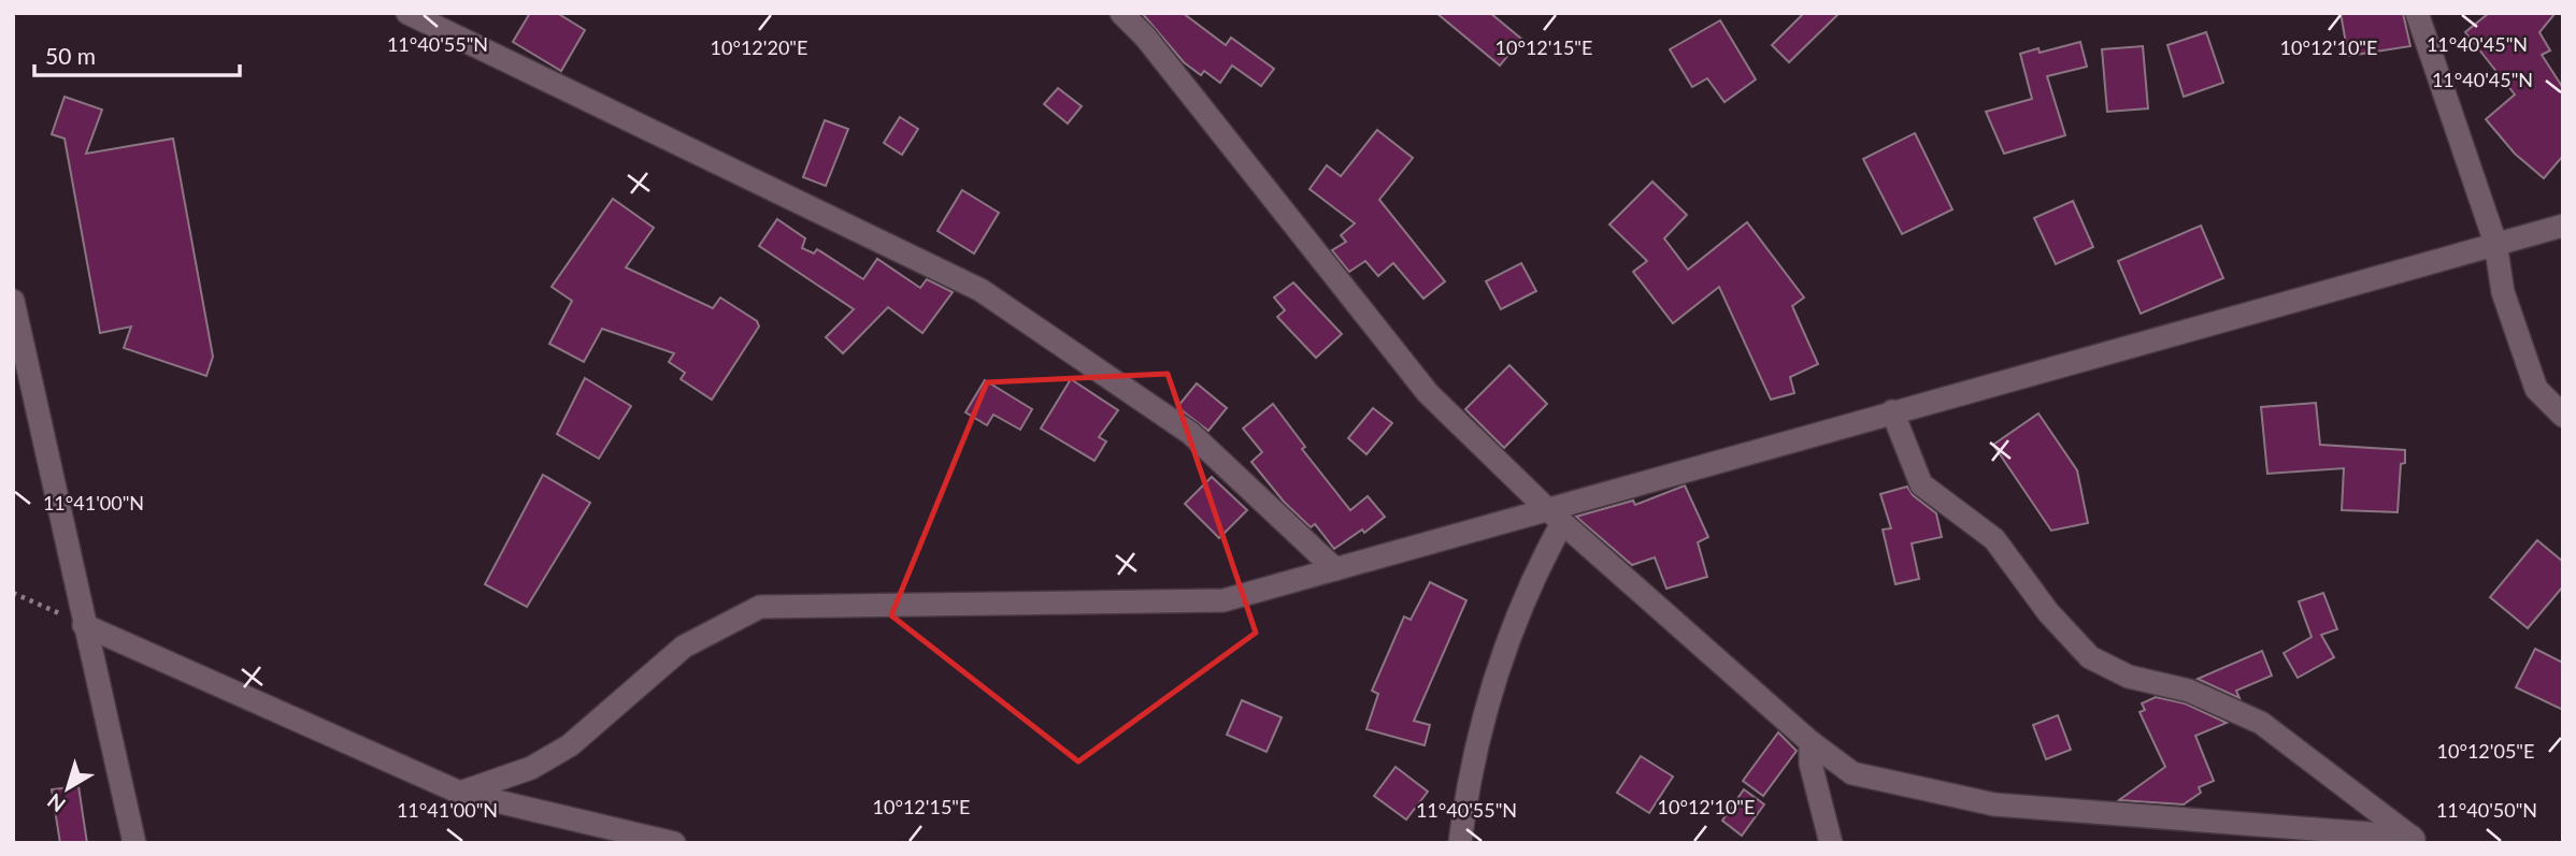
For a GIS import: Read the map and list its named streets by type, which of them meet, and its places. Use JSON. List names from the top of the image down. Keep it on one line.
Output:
{"scale_bar":"50 m","north":"bottom left","coordinates":["11°40'55\"N","11°40'45\"N","10°12'20\"E","10°12'15\"E","10°12'10\"E","11°41'00\"N","10°12'05\"E","11°40'50\"N"]}
